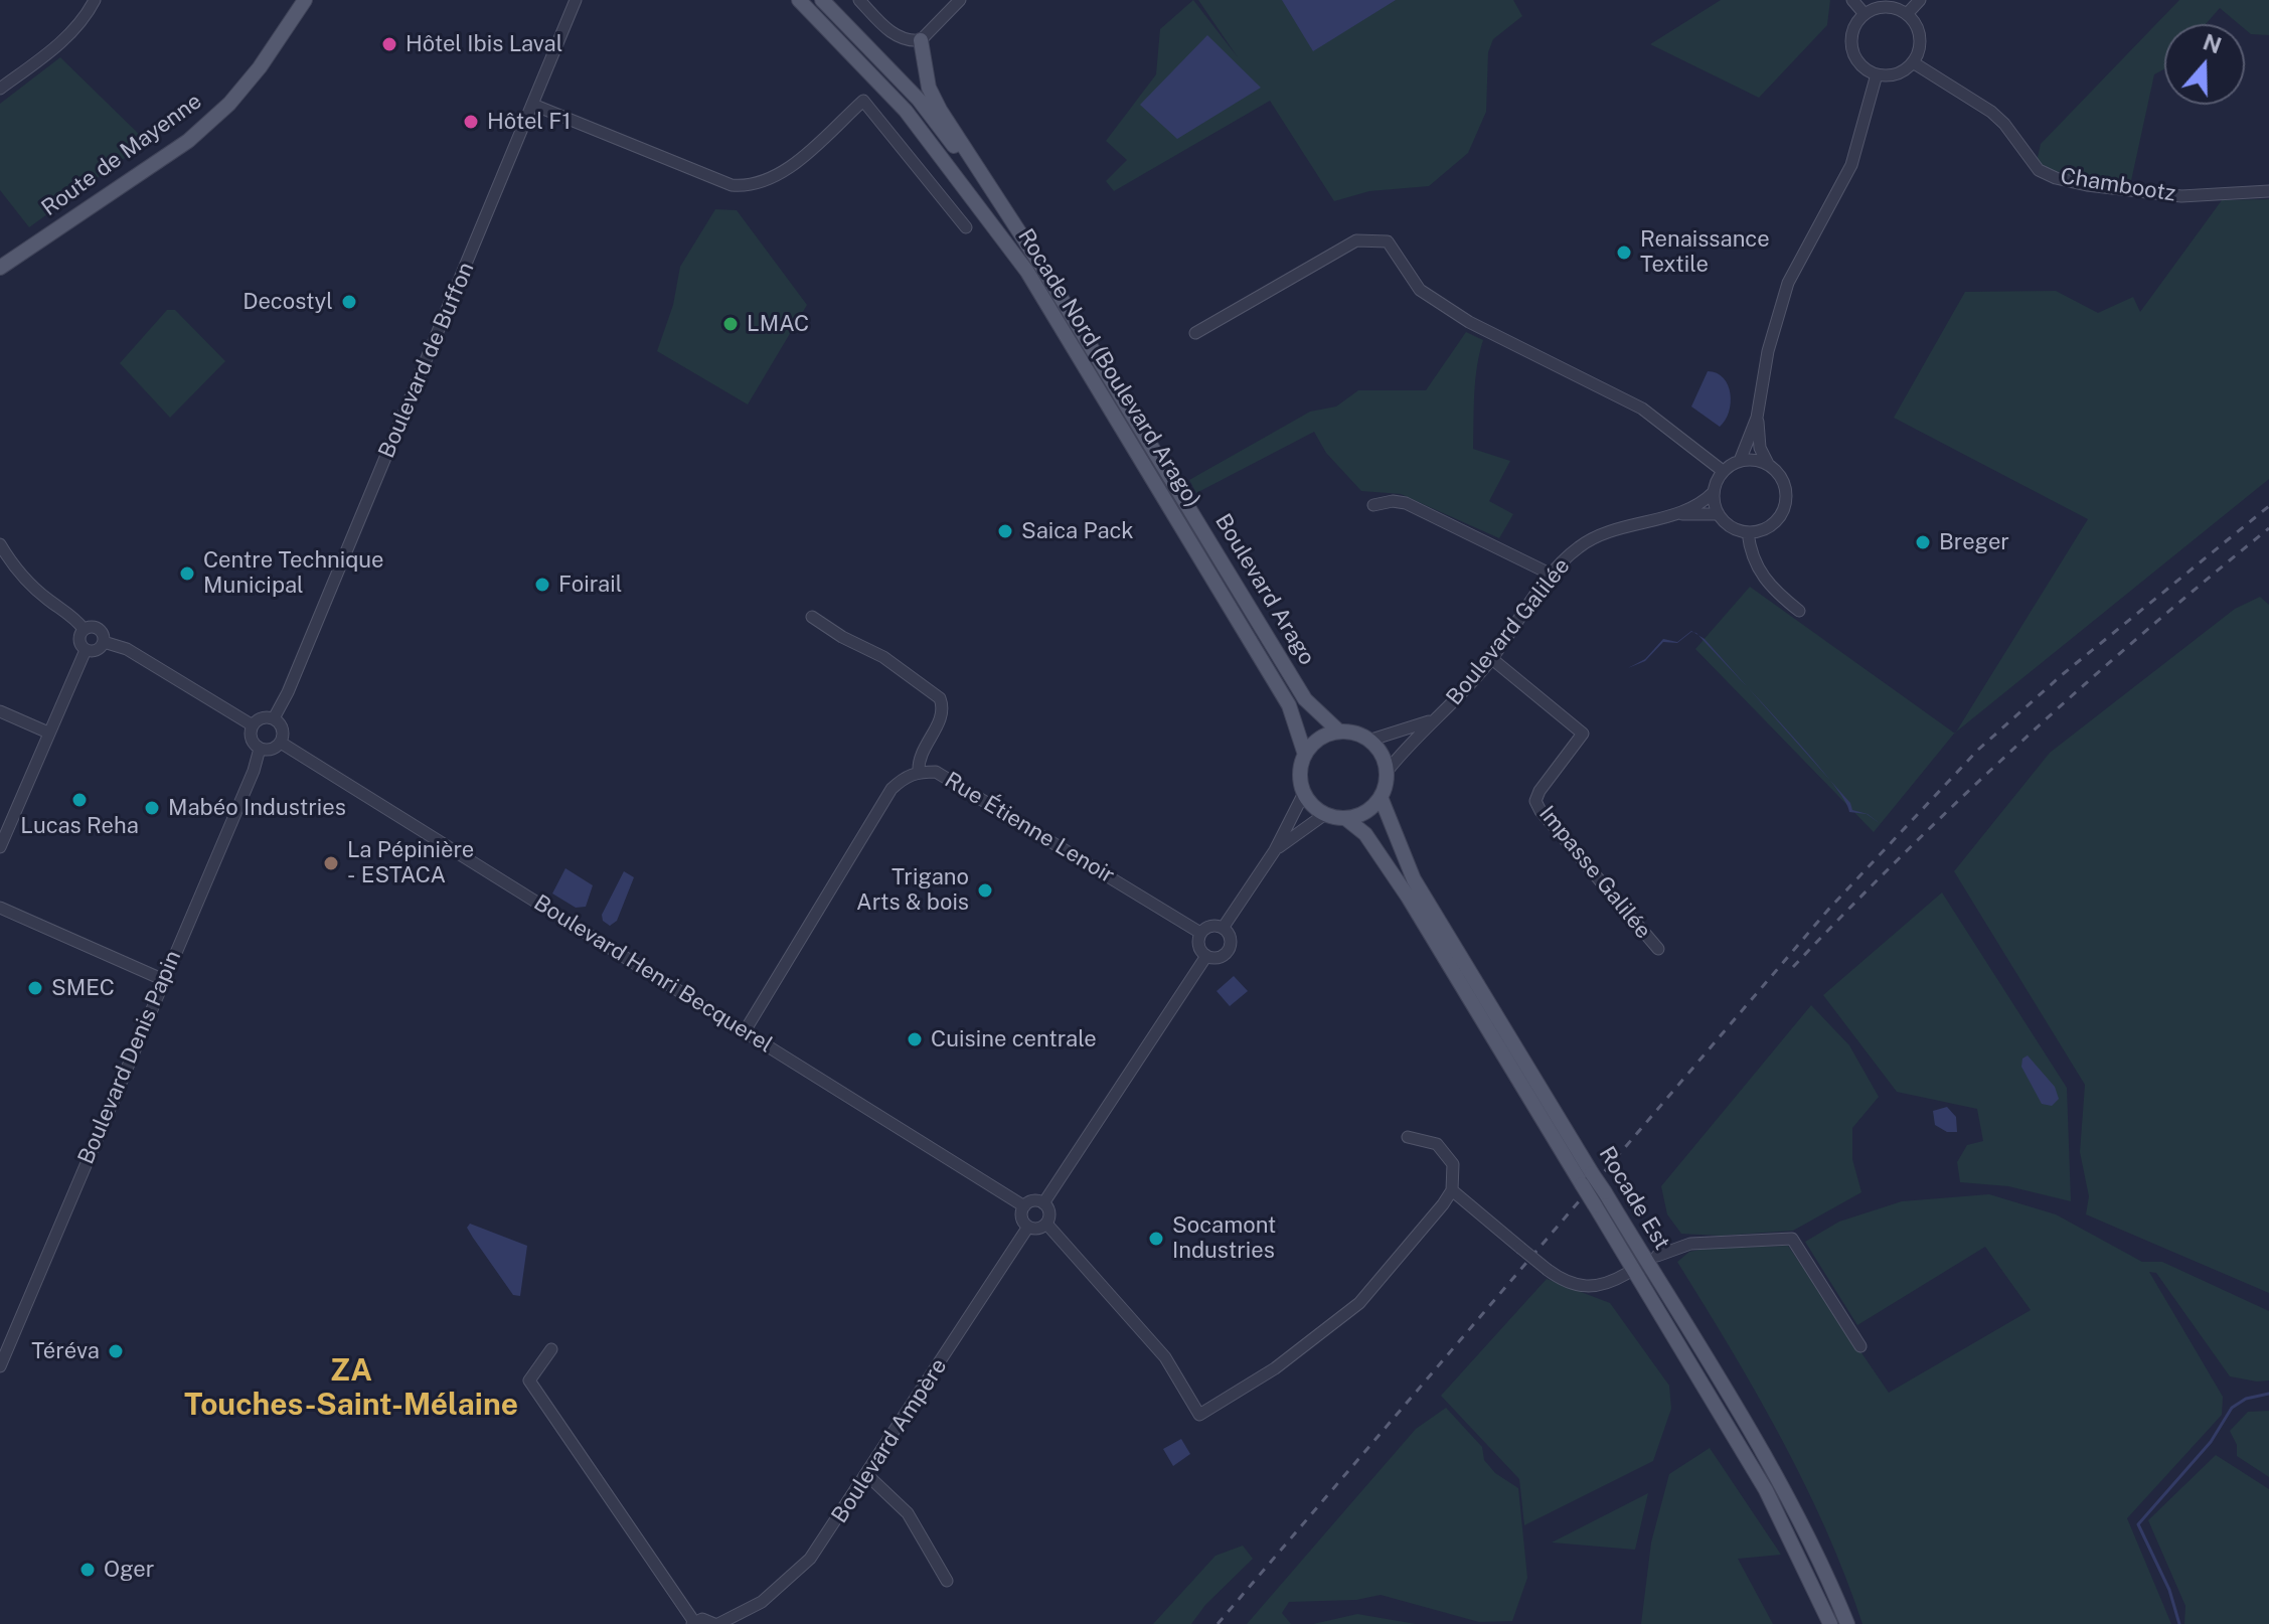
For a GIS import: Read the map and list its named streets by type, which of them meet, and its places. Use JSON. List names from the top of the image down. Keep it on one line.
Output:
{"streets":{"main road":["Route de Mayenne","Rocade Nord (Boulevard Arago)","Boulevard Arago","Rocade Est"],"street":["Chambootz","Boulevard de Buffon","Boulevard Galilée","Rue Étienne Lenoir","Impasse Galilée","Boulevard Henri Becquerel","Boulevard Denis Papin","Boulevard Ampère"]},"crossings":[["Boulevard de Buffon","Boulevard Henri Becquerel"],["Boulevard de Buffon","Boulevard Denis Papin"],["Rocade Nord (Boulevard Arago)","Boulevard Arago"],["Rocade Nord (Boulevard Arago)","Boulevard Galilée"],["Rocade Nord (Boulevard Arago)","Rocade Est"],["Boulevard Arago","Boulevard Galilée"],["Boulevard Arago","Rocade Est"],["Boulevard Galilée","Impasse Galilée"],["Boulevard Galilée","Rocade Est"],["Rue Étienne Lenoir","Boulevard Henri Becquerel"],["Boulevard Henri Becquerel","Boulevard Denis Papin"],["Boulevard Henri Becquerel","Boulevard Ampère"]],"districts":["ZA Touches-Saint-Mélaine"],"places":["Hôtel Ibis Laval","Hôtel F1","Renaissance Textile","Decostyl","LMAC","Saica Pack","Breger","Centre Technique Municipal","Foirail","Lucas Reha","Mabéo Industries","La Pépinière - ESTACA","Trigano Arts & bois","SMEC","Cuisine centrale","Socamont Industries","Téréva","Oger"],"north":"top"}
